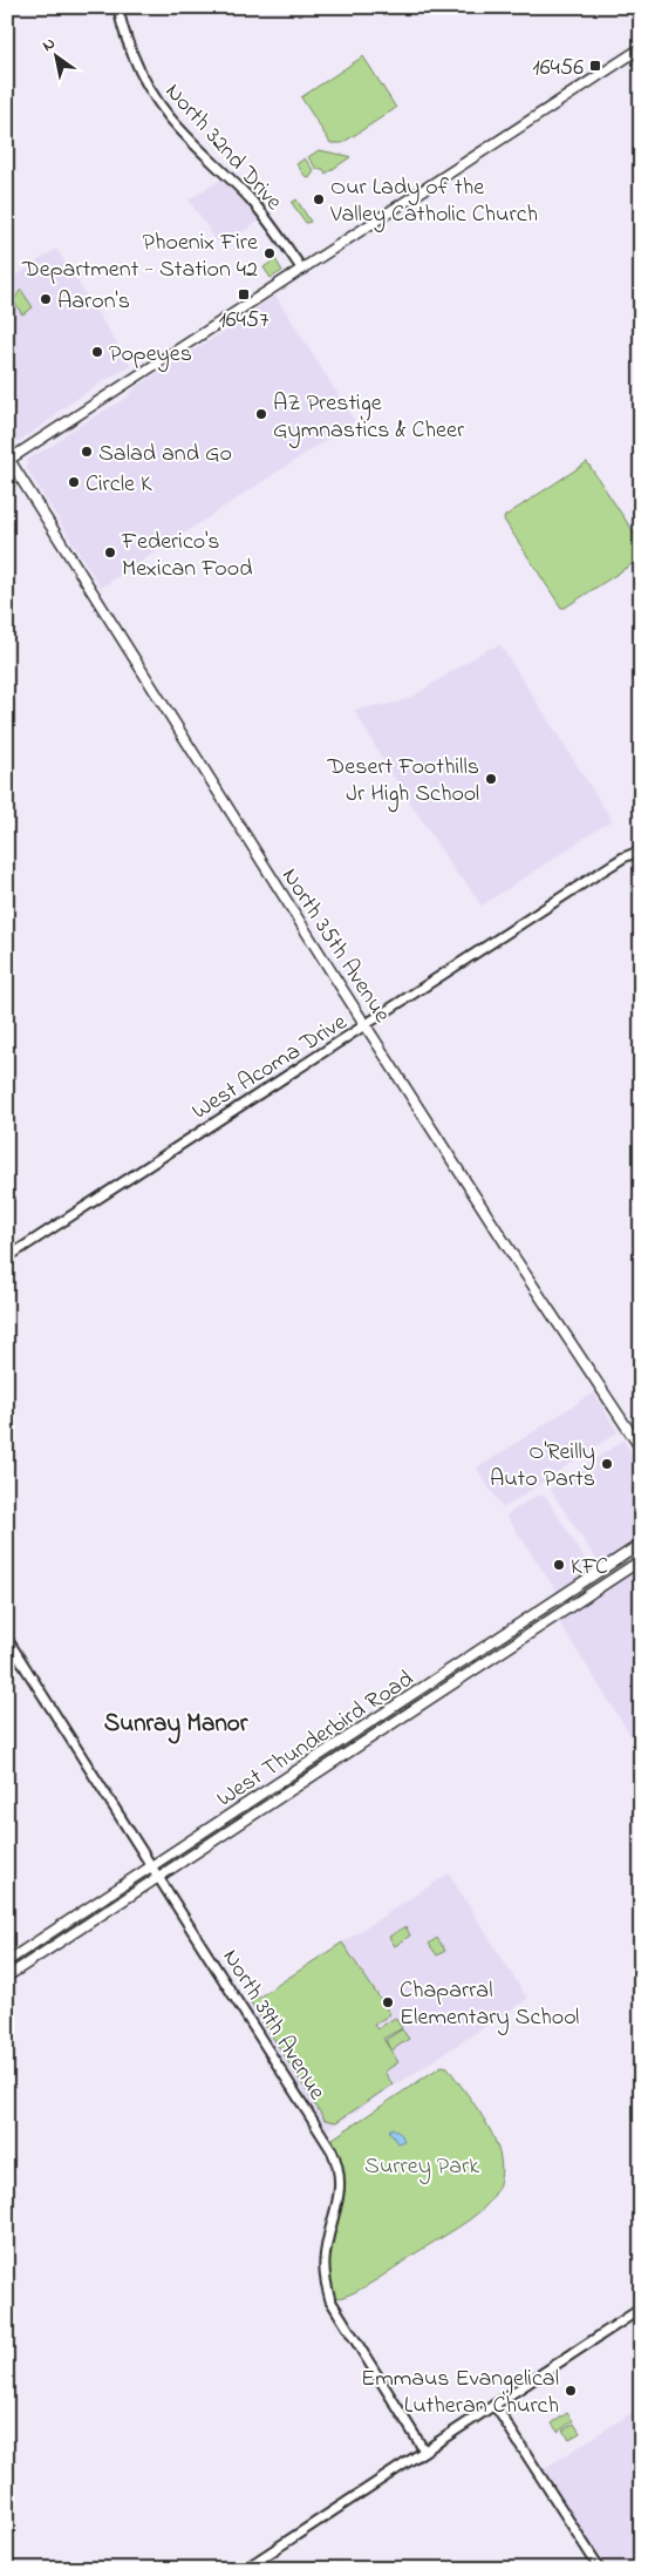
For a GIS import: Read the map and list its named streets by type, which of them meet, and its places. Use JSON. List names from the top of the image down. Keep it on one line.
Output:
{"streets":{"main road":["North 35th Avenue","West Thunderbird Road"],"street":["North 32nd Drive","West Acoma Drive","North 39th Avenue"]},"crossings":[["North 35th Avenue","West Acoma Drive"],["West Thunderbird Road","North 39th Avenue"]],"districts":["Sunray Manor"],"parks":["Surrey Park"],"places":{"transit":["16456","16457"],"other":["Our Lady of the Valley Catholic Church","Phoenix Fire Department - Station 42","Aaron's","Popeyes","AZ Prestige Gymnastics & Cheer","Salad and Go","Circle K","Federico's Mexican Food","Desert Foothills Jr High School","O'Reilly Auto Parts","KFC","Chaparral Elementary School","Emmaus Evangelical Lutheran Church"]},"north":"top left"}
